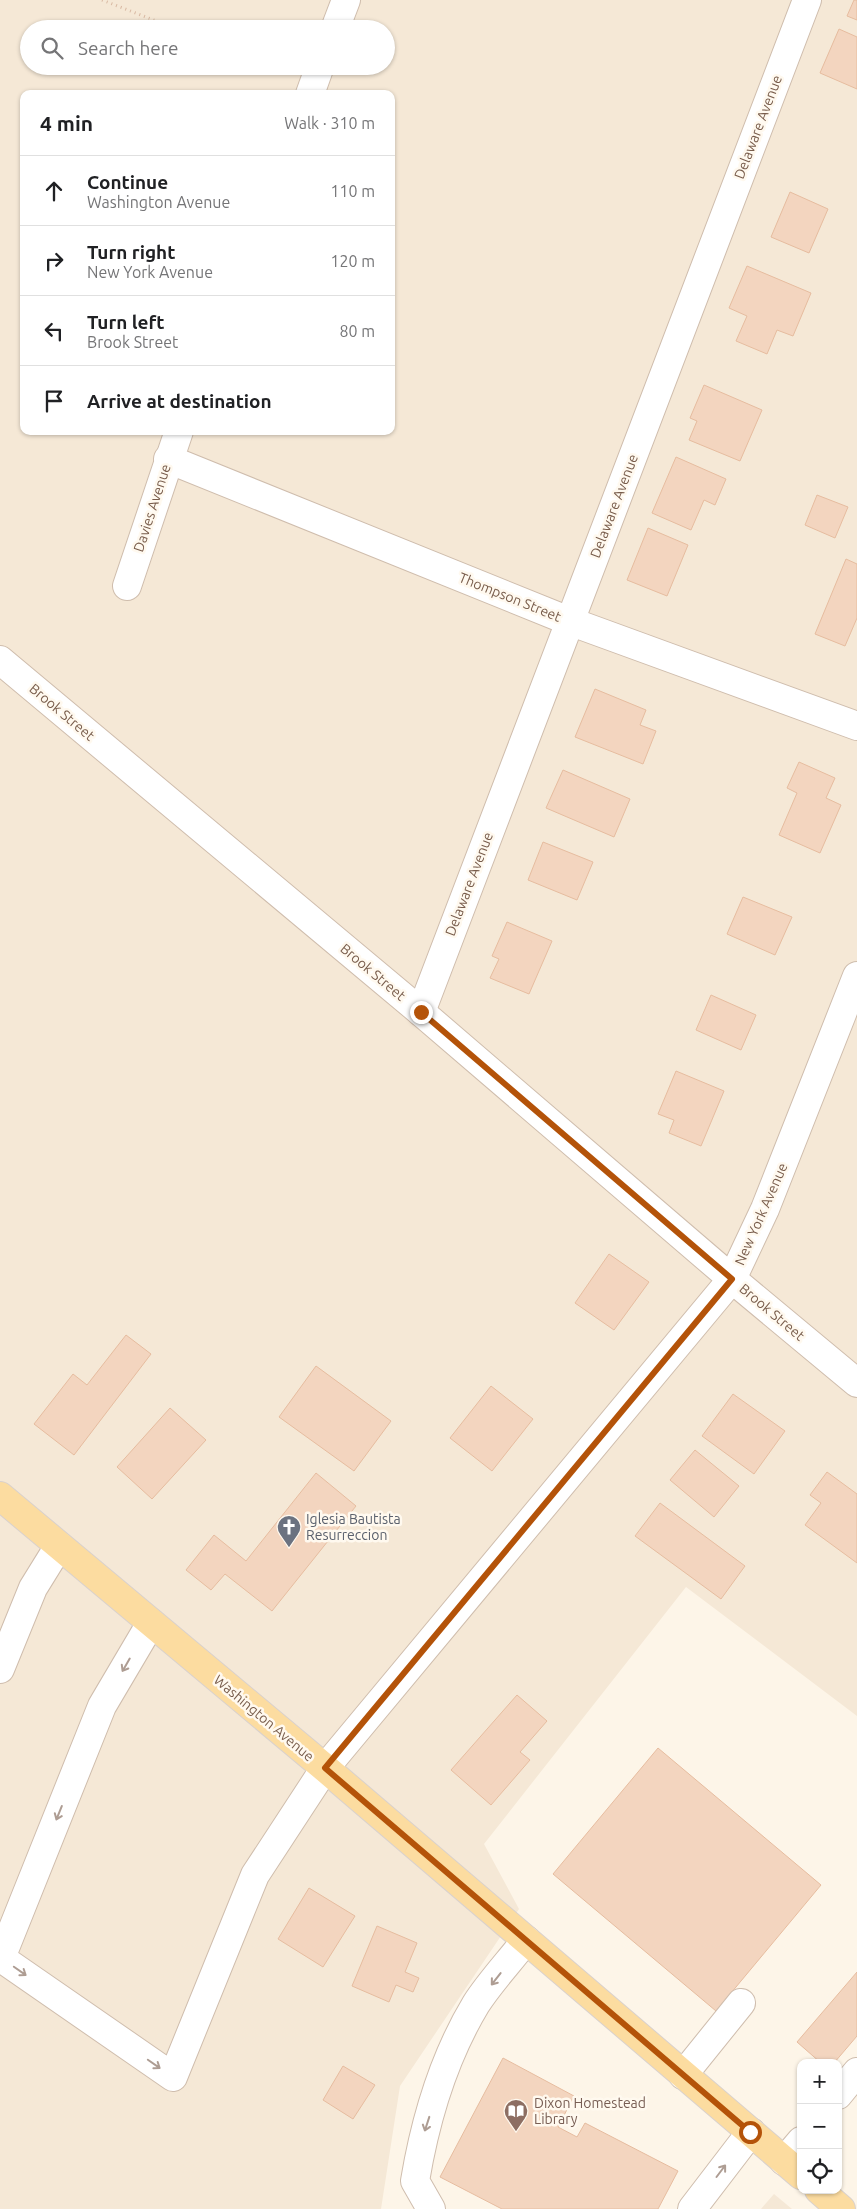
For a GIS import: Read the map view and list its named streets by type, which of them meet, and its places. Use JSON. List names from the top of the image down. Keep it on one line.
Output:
{"streets":{"main road":["Washington Avenue"],"street":["Delaware Avenue","Davies Avenue","Thompson Street","Brook Street","New York Avenue"]},"crossings":[["Delaware Avenue","Thompson Street"],["Delaware Avenue","Brook Street"],["Davies Avenue","Thompson Street"],["Brook Street","New York Avenue"],["New York Avenue","Washington Avenue"]],"places":{"church":["Iglesia Bautista Resurreccion"],"library":["Dixon Homestead Library"]},"page":{"search":"Search here","heading":["4 min","Walk · 310 m"],"list":[["Continue","Washington Avenue","110 m"],["Turn right","New York Avenue","120 m"],["Turn left","Brook Street","80 m"],"Arrive at destination"],"map_buttons":["+","−"]}}
